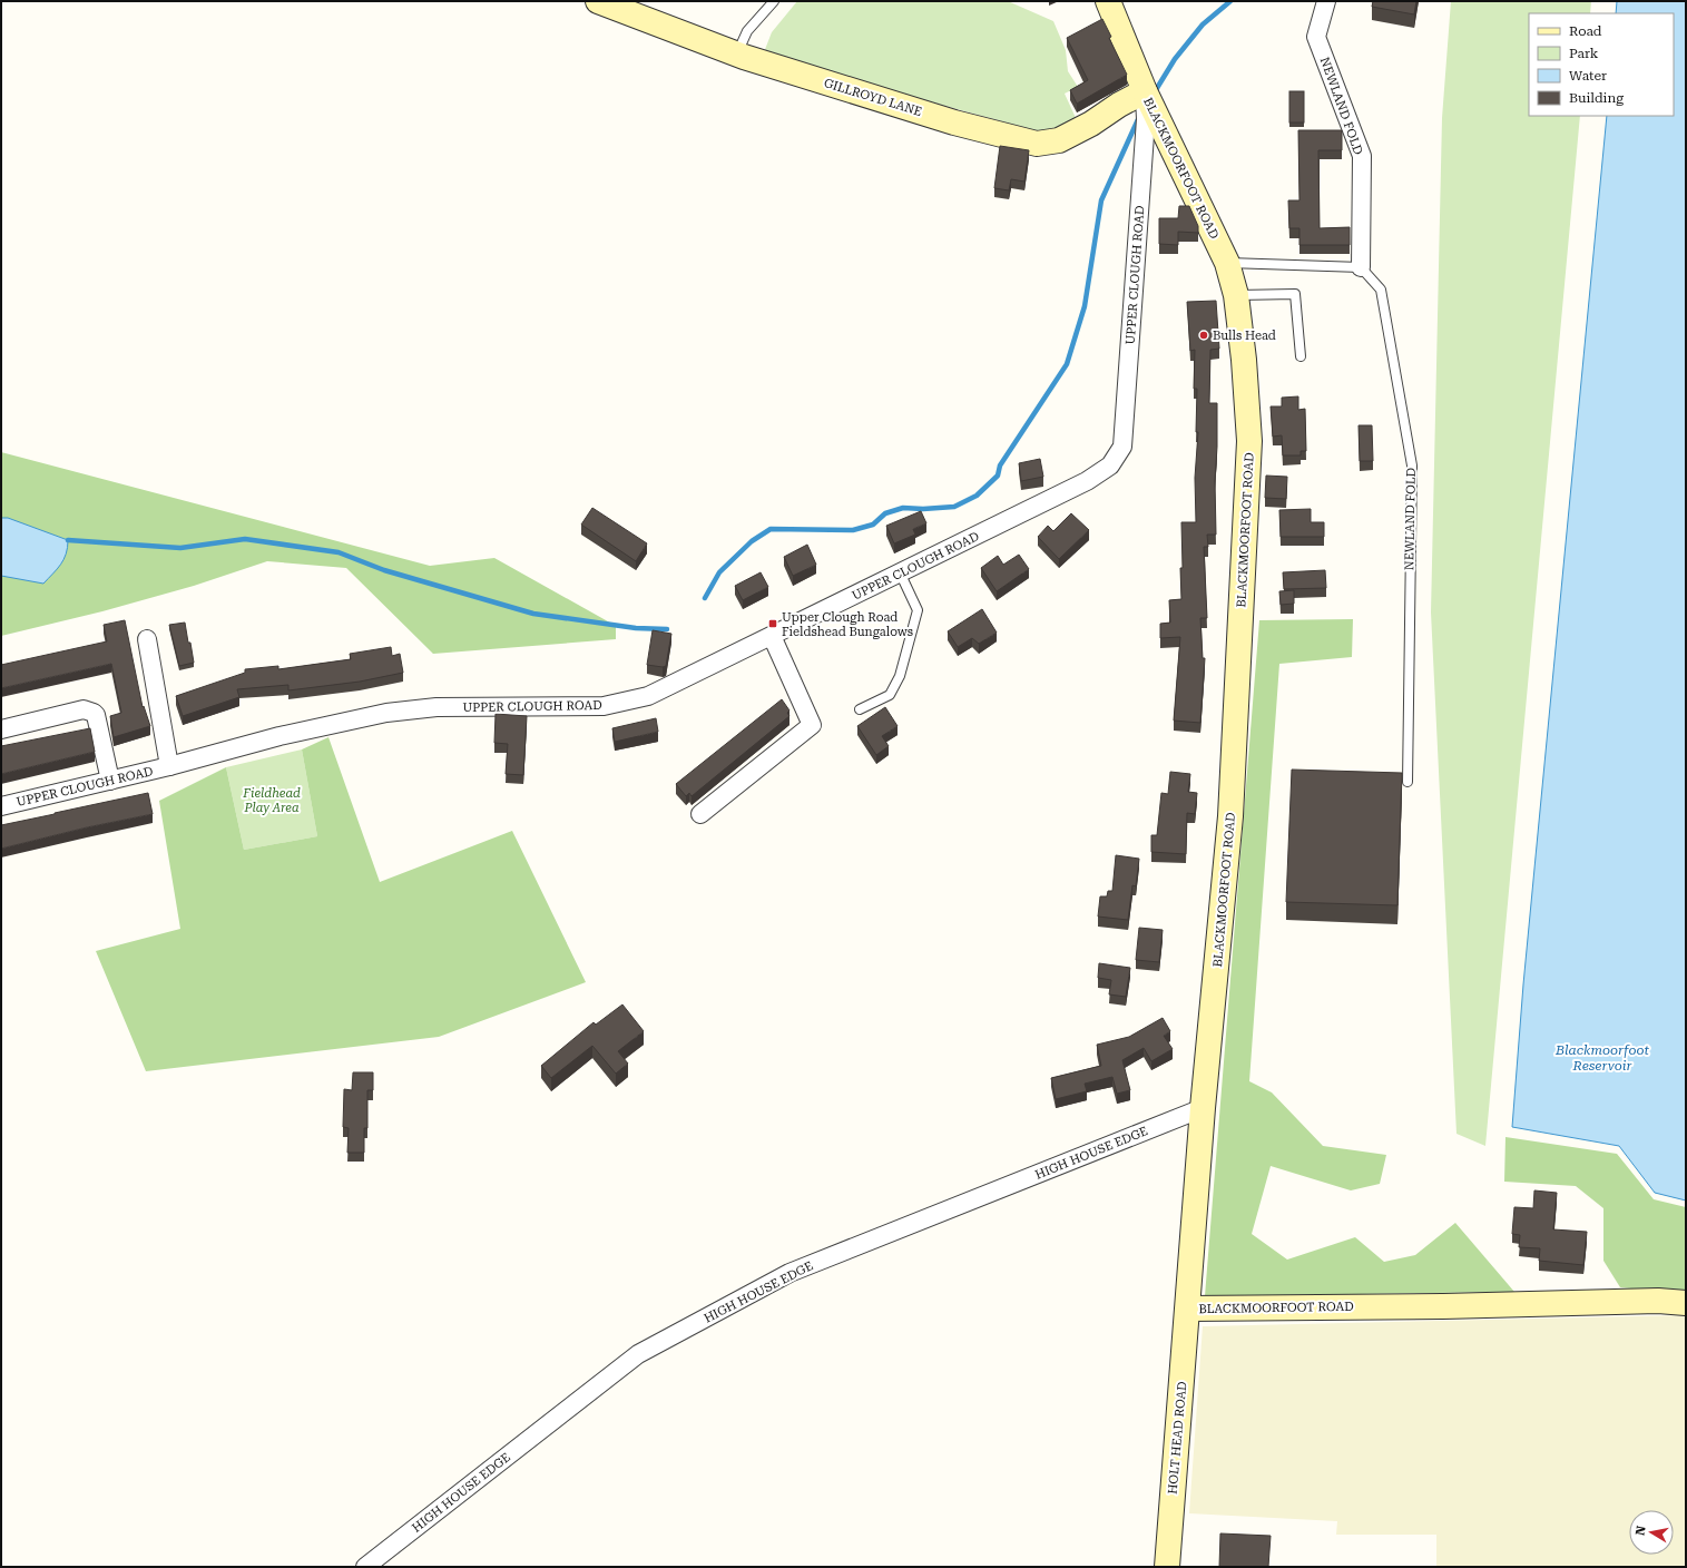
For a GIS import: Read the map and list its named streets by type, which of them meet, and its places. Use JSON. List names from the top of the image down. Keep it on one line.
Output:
{"streets":{"street":["GILLROYD LANE","NEWLAND FOLD","BLACKMOORFOOT ROAD","UPPER CLOUGH ROAD","HIGH HOUSE EDGE","HOLT HEAD ROAD"]},"crossings":[["GILLROYD LANE","BLACKMOORFOOT ROAD"],["GILLROYD LANE","UPPER CLOUGH ROAD"],["BLACKMOORFOOT ROAD","UPPER CLOUGH ROAD"],["BLACKMOORFOOT ROAD","HIGH HOUSE EDGE"],["BLACKMOORFOOT ROAD","HOLT HEAD ROAD"]],"water":["Blackmoorfoot Reservoir"],"parks":["Fieldhead Play Area"],"places":{"other":["Bulls Head"],"transit":["Upper Clough Road Fieldshead Bungalows"]},"legend":["Road","Park","Water","Building"],"north":"left"}
